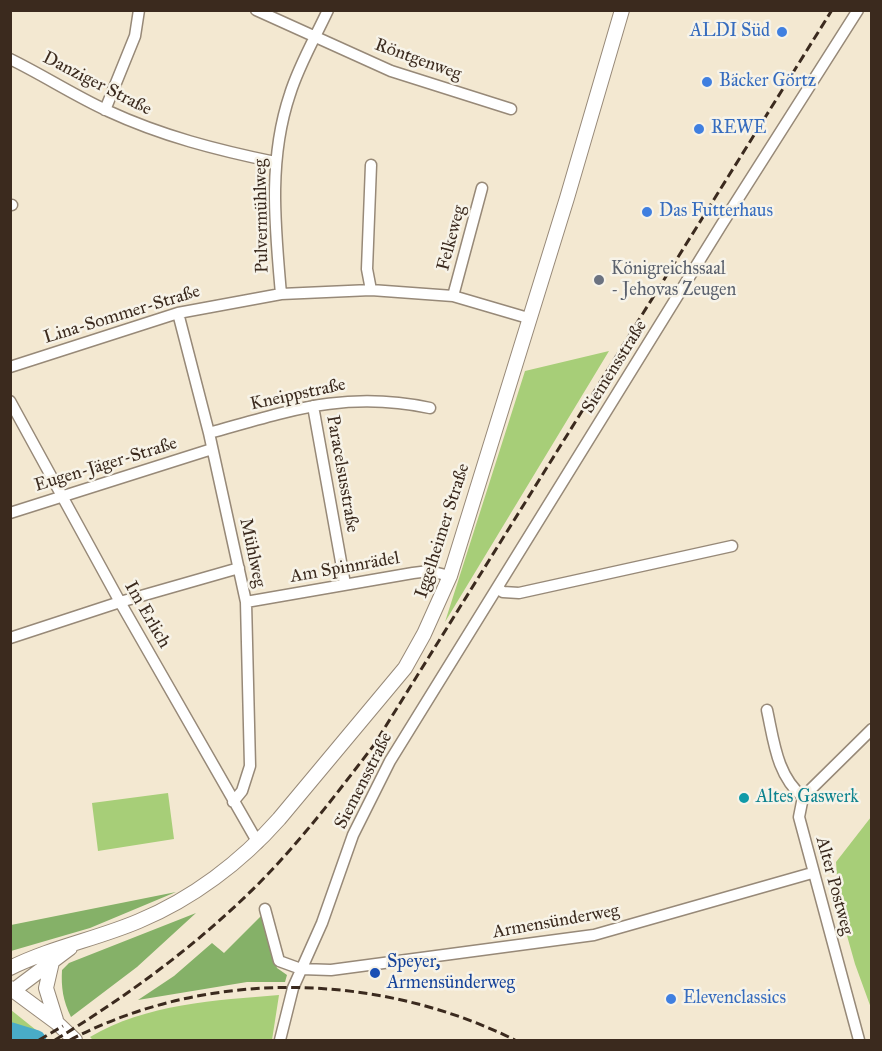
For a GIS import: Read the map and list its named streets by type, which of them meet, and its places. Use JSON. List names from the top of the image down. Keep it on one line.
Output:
{"streets":{"main road":["Iggelheimer Straße"],"street":["Röntgenweg","Danziger Straße","Pulvermühlweg","Felkeweg","Lina-Sommer-Straße","Siemensstraße","Kneippstraße","Eugen-Jäger-Straße","Paracelsusstraße","Mühlweg","Am Spinnrädel","Im Erlich","Alter Postweg","Armensünderweg"]},"crossings":[["Röntgenweg","Pulvermühlweg"],["Danziger Straße","Pulvermühlweg"],["Pulvermühlweg","Lina-Sommer-Straße"],["Felkeweg","Lina-Sommer-Straße"],["Lina-Sommer-Straße","Iggelheimer Straße"],["Lina-Sommer-Straße","Mühlweg"],["Siemensstraße","Armensünderweg"],["Kneippstraße","Paracelsusstraße"],["Kneippstraße","Mühlweg"],["Eugen-Jäger-Straße","Mühlweg"],["Eugen-Jäger-Straße","Im Erlich"],["Paracelsusstraße","Am Spinnrädel"],["Iggelheimer Straße","Am Spinnrädel"],["Iggelheimer Straße","Im Erlich"],["Mühlweg","Am Spinnrädel"],["Mühlweg","Im Erlich"],["Alter Postweg","Armensünderweg"]],"places":["ALDI Süd","Bäcker Görtz","REWE","Das Futterhaus","Königreichssaal - Jehovas Zeugen","Altes Gaswerk","Speyer, Armensünderweg","Elevenclassics"]}
